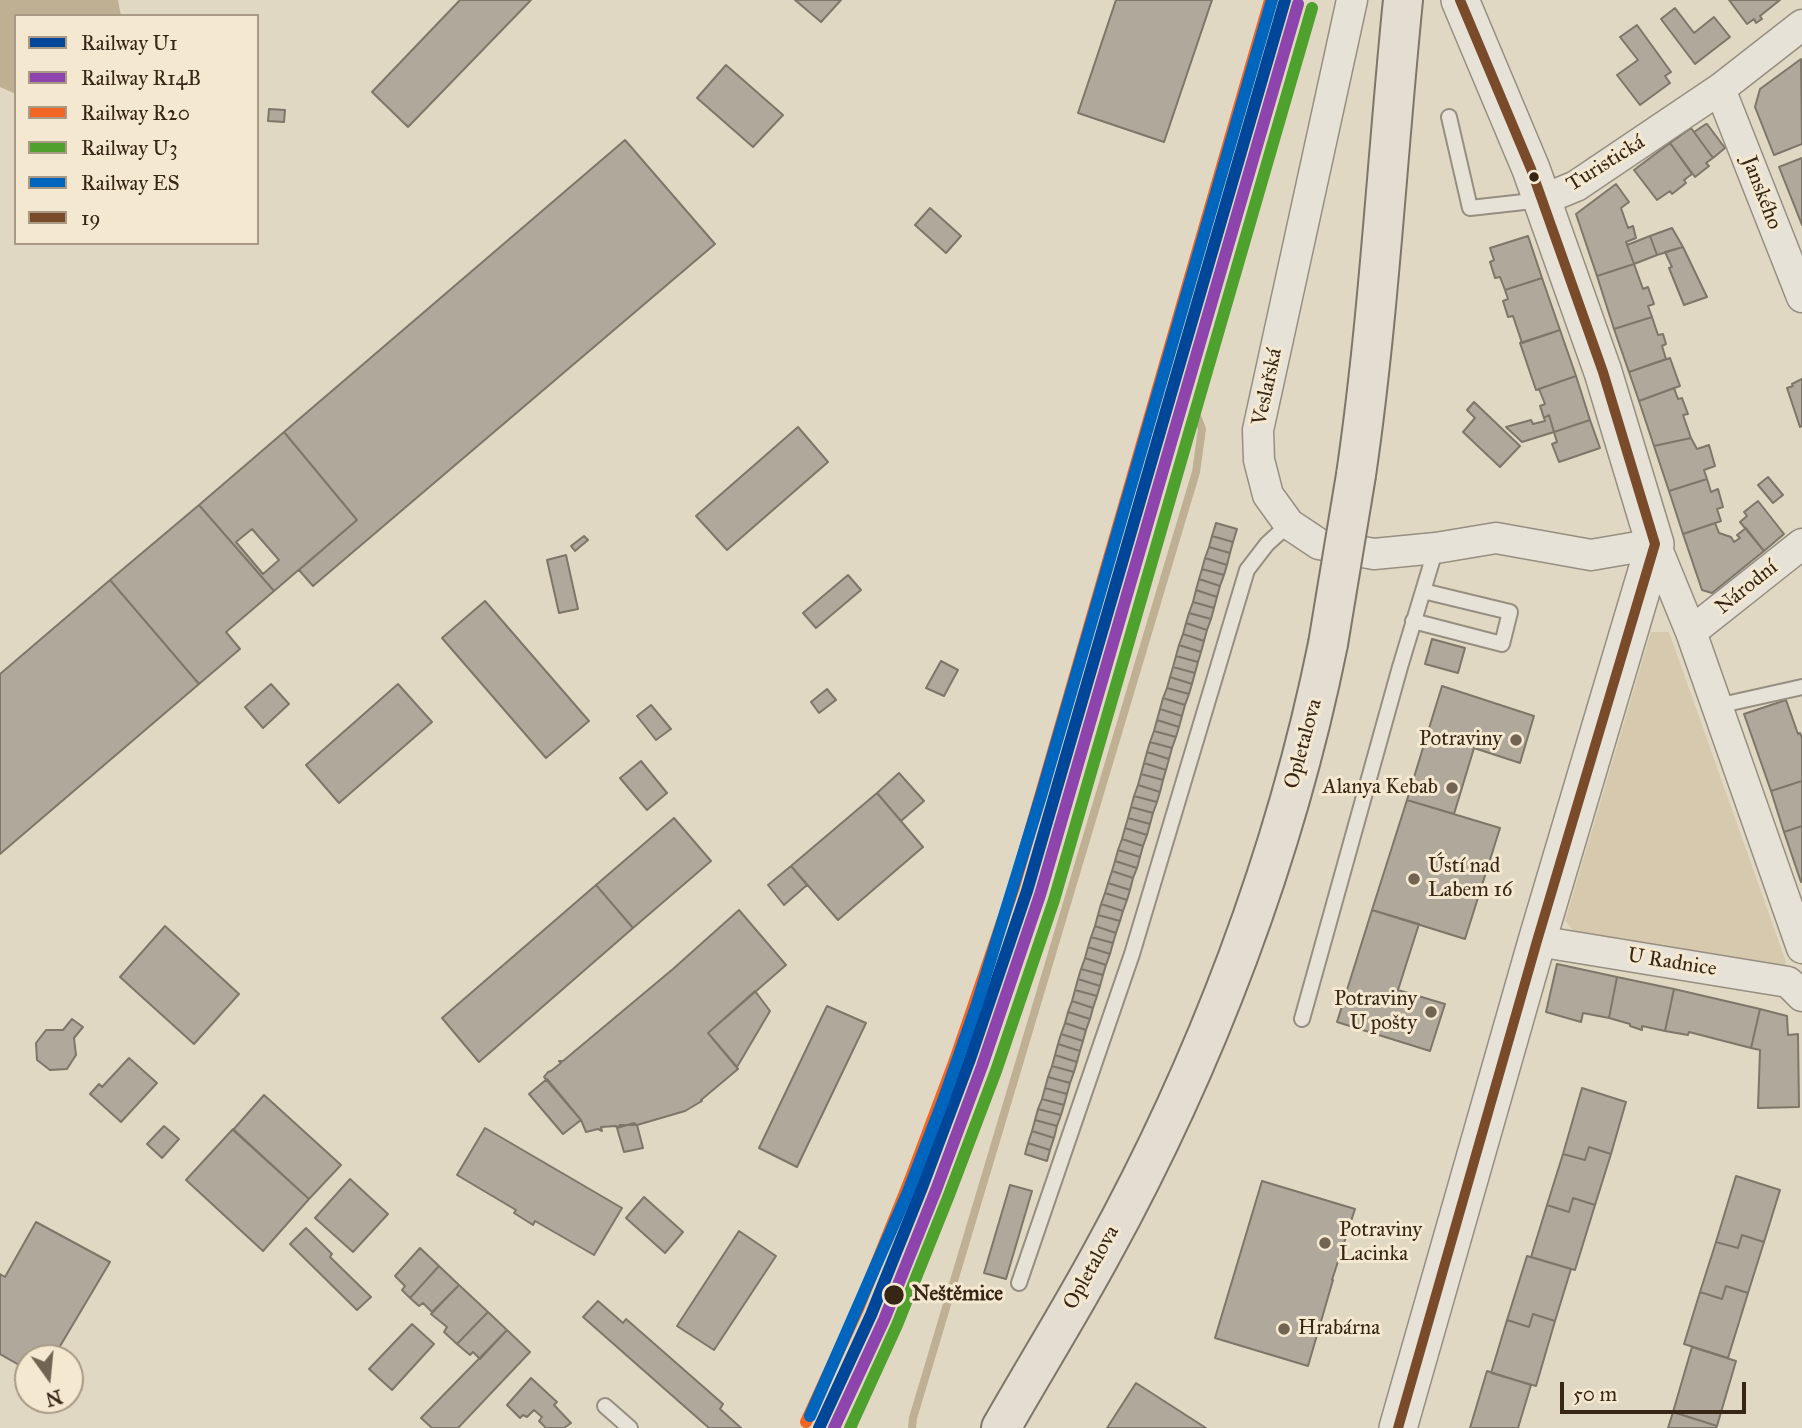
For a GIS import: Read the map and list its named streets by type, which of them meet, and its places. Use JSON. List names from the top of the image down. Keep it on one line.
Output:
{"streets":{"main road":["Opletalova"],"street":["Turistická","Janského","Veslařská","Národní","U Radnice"]},"crossings":[["Turistická","Janského"]],"places":["Potraviny","Alanya Kebab","Ústí nad Labem 16","Potraviny U pošty","Potraviny Lacinka","Neštěmice","Hrabárna"],"lines":["rail line U1","rail line R20","rail line ES","transit line 19","rail line R14B","rail line U3"],"legend":["Railway U1","Railway R14B","Railway R20","Railway U3","Railway ES","19"],"scale_bar":"50 m","north":"bottom"}
